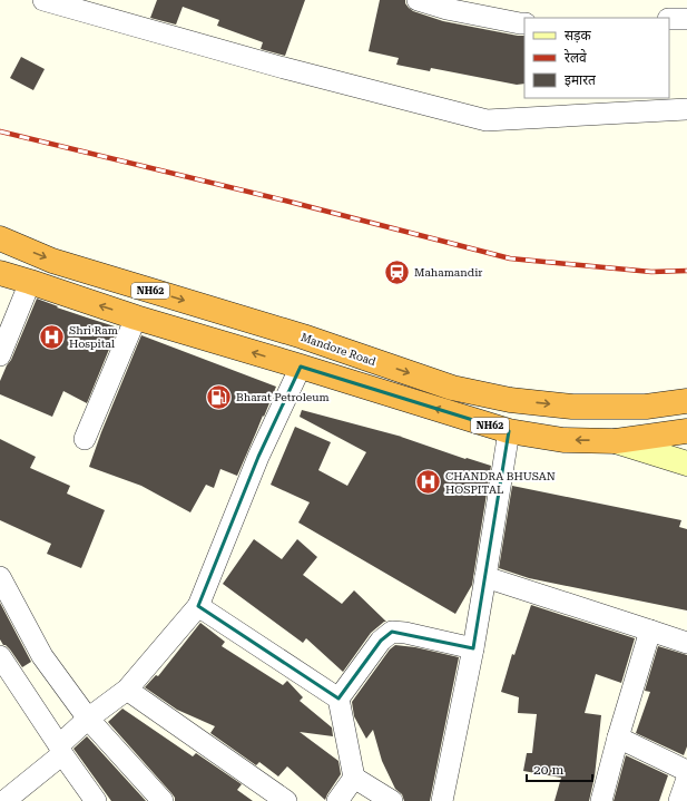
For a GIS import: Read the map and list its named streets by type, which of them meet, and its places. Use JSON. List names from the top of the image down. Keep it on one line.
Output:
{"streets":{"highway":["NH62","Mandore Road"]},"places":{"station":["Mahamandir"],"hospital":["Shri Ram Hospital","CHANDRA BHUSAN HOSPITAL"],"fuel station":["Bharat Petroleum"]},"legend":["सड़क","रेलवे","इमारत"],"scale_bar":"20 m"}
